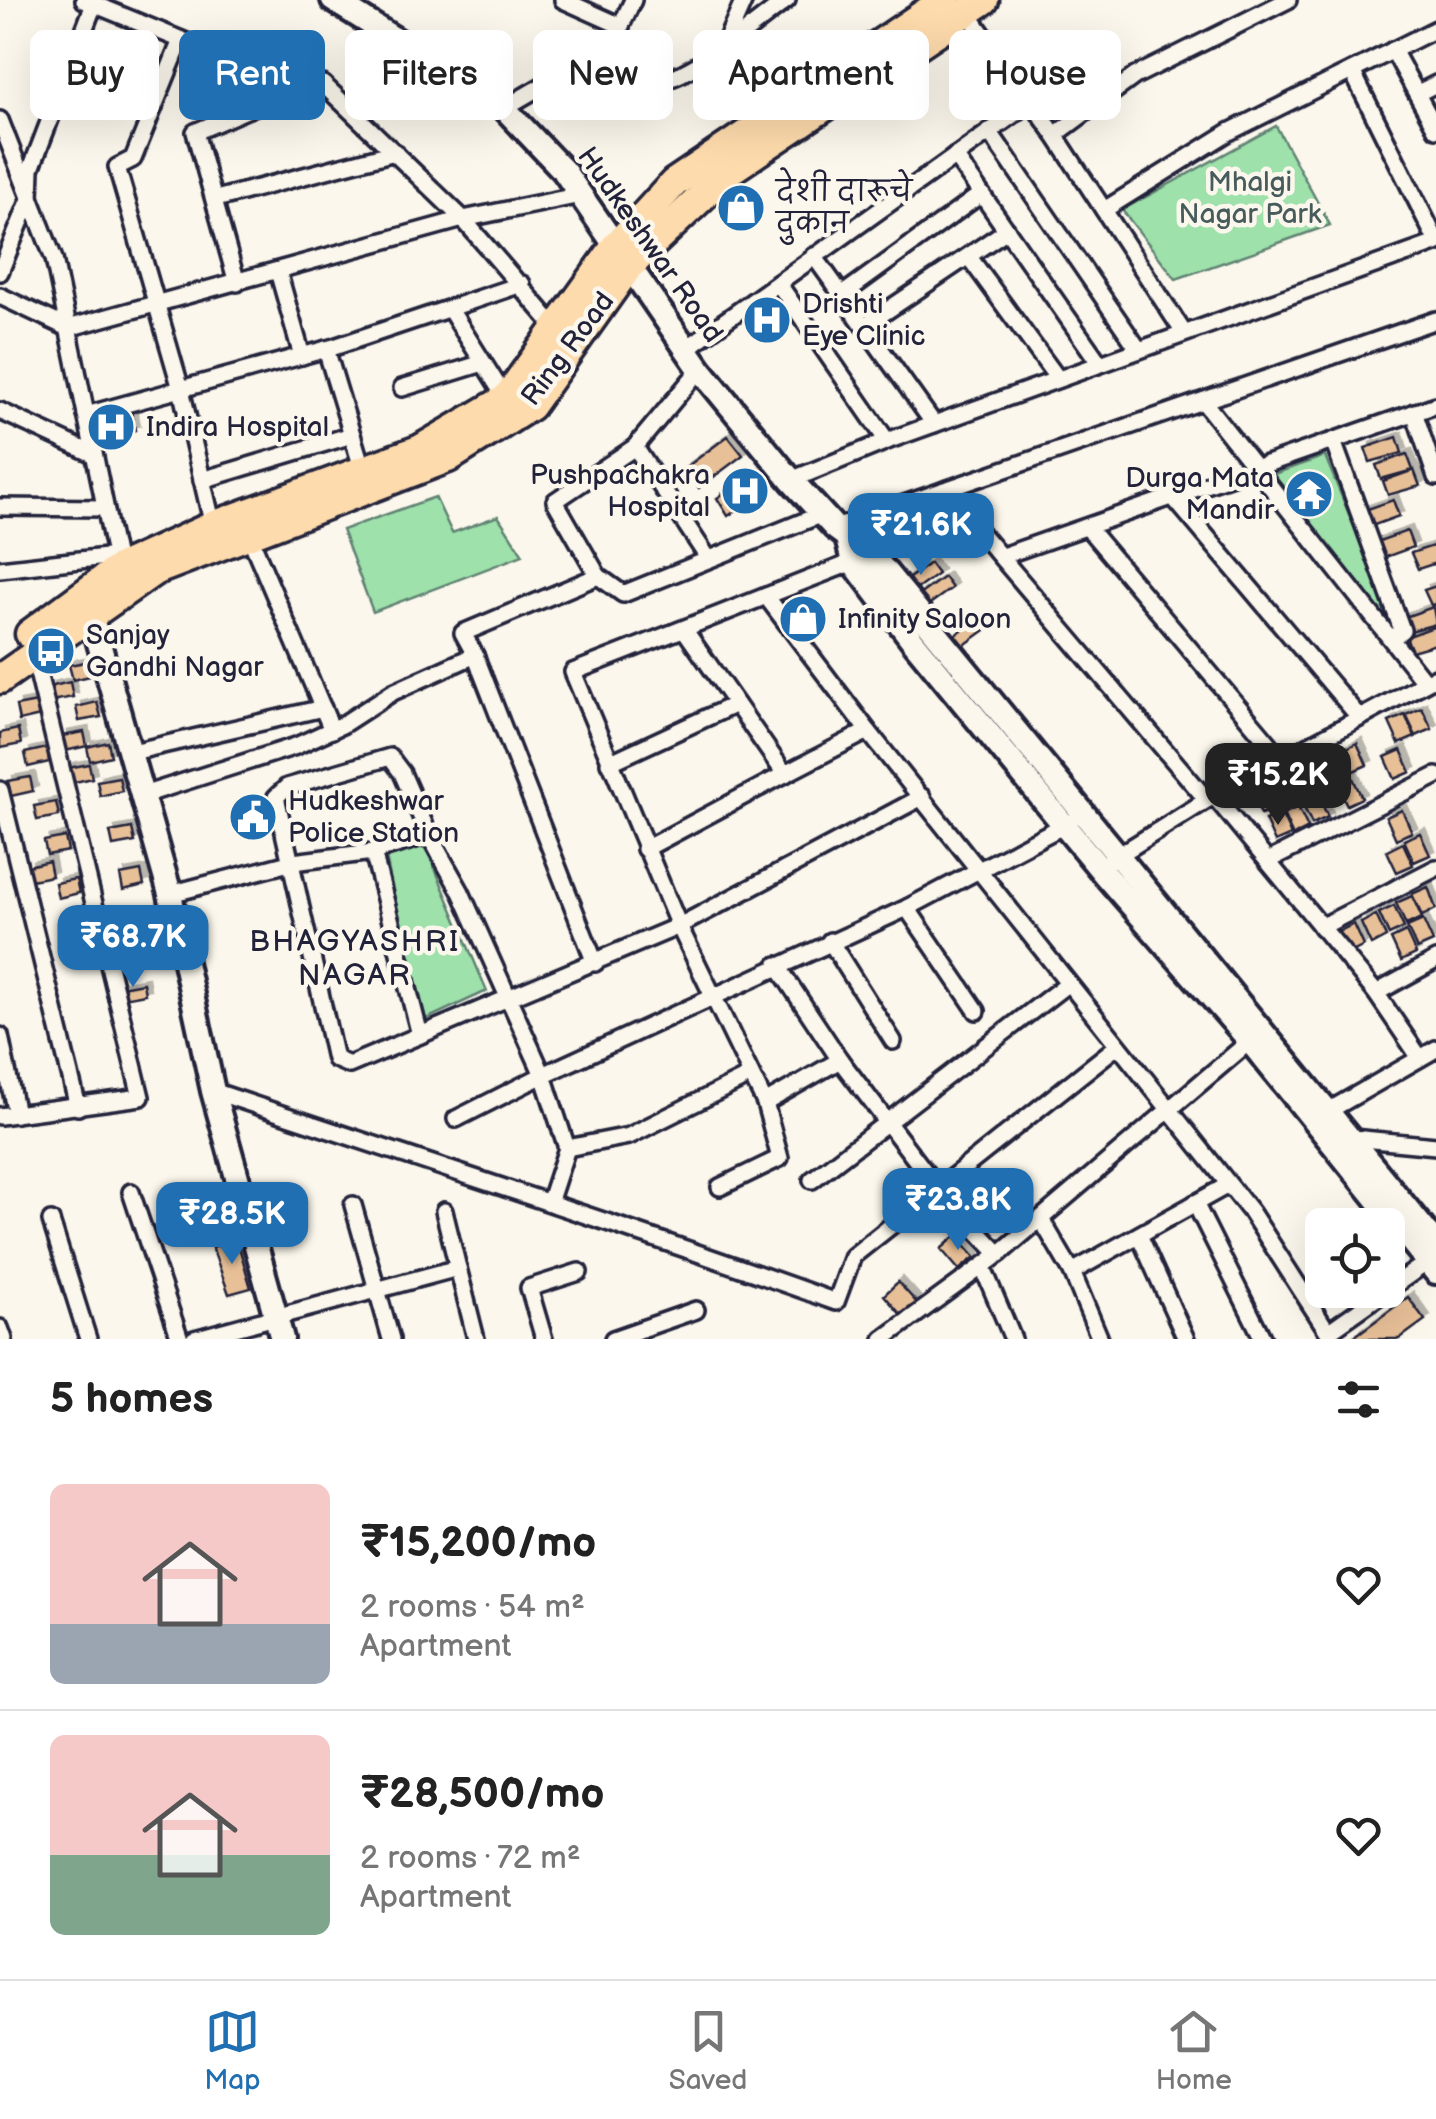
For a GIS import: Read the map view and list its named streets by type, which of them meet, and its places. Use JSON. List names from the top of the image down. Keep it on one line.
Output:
{"streets":{"highway":["Ring Road"],"main road":["Hudkeshwar Road"]},"crossings":[["Hudkeshwar Road","Ring Road"]],"districts":["BHAGYASHRI NAGAR"],"parks":["Mhalgi Nagar Park"],"places":{"shop":["देशी दारूचे दुकान","Infinity Saloon"],"hospital":["Drishti Eye Clinic","Indira Hospital","Pushpachakra Hospital"],"temple":["Durga Mata Mandir"],"bus stop":["Sanjay Gandhi Nagar"],"public building":["Hudkeshwar Police Station"]},"page":{"chip":["Buy","Rent","Filters","New","Apartment","House"],"price":["₹21.6K","₹15.2K","₹68.7K","₹23.8K","₹28.5K"],"heading":"5 homes","list":[{"name":"₹15,200/mo","note":"2 rooms · 54 m² · Apartment"},{"name":"₹28,500/mo","note":"2 rooms · 72 m² · Apartment"}],"tabs":["Map","Saved","Home"]}}
